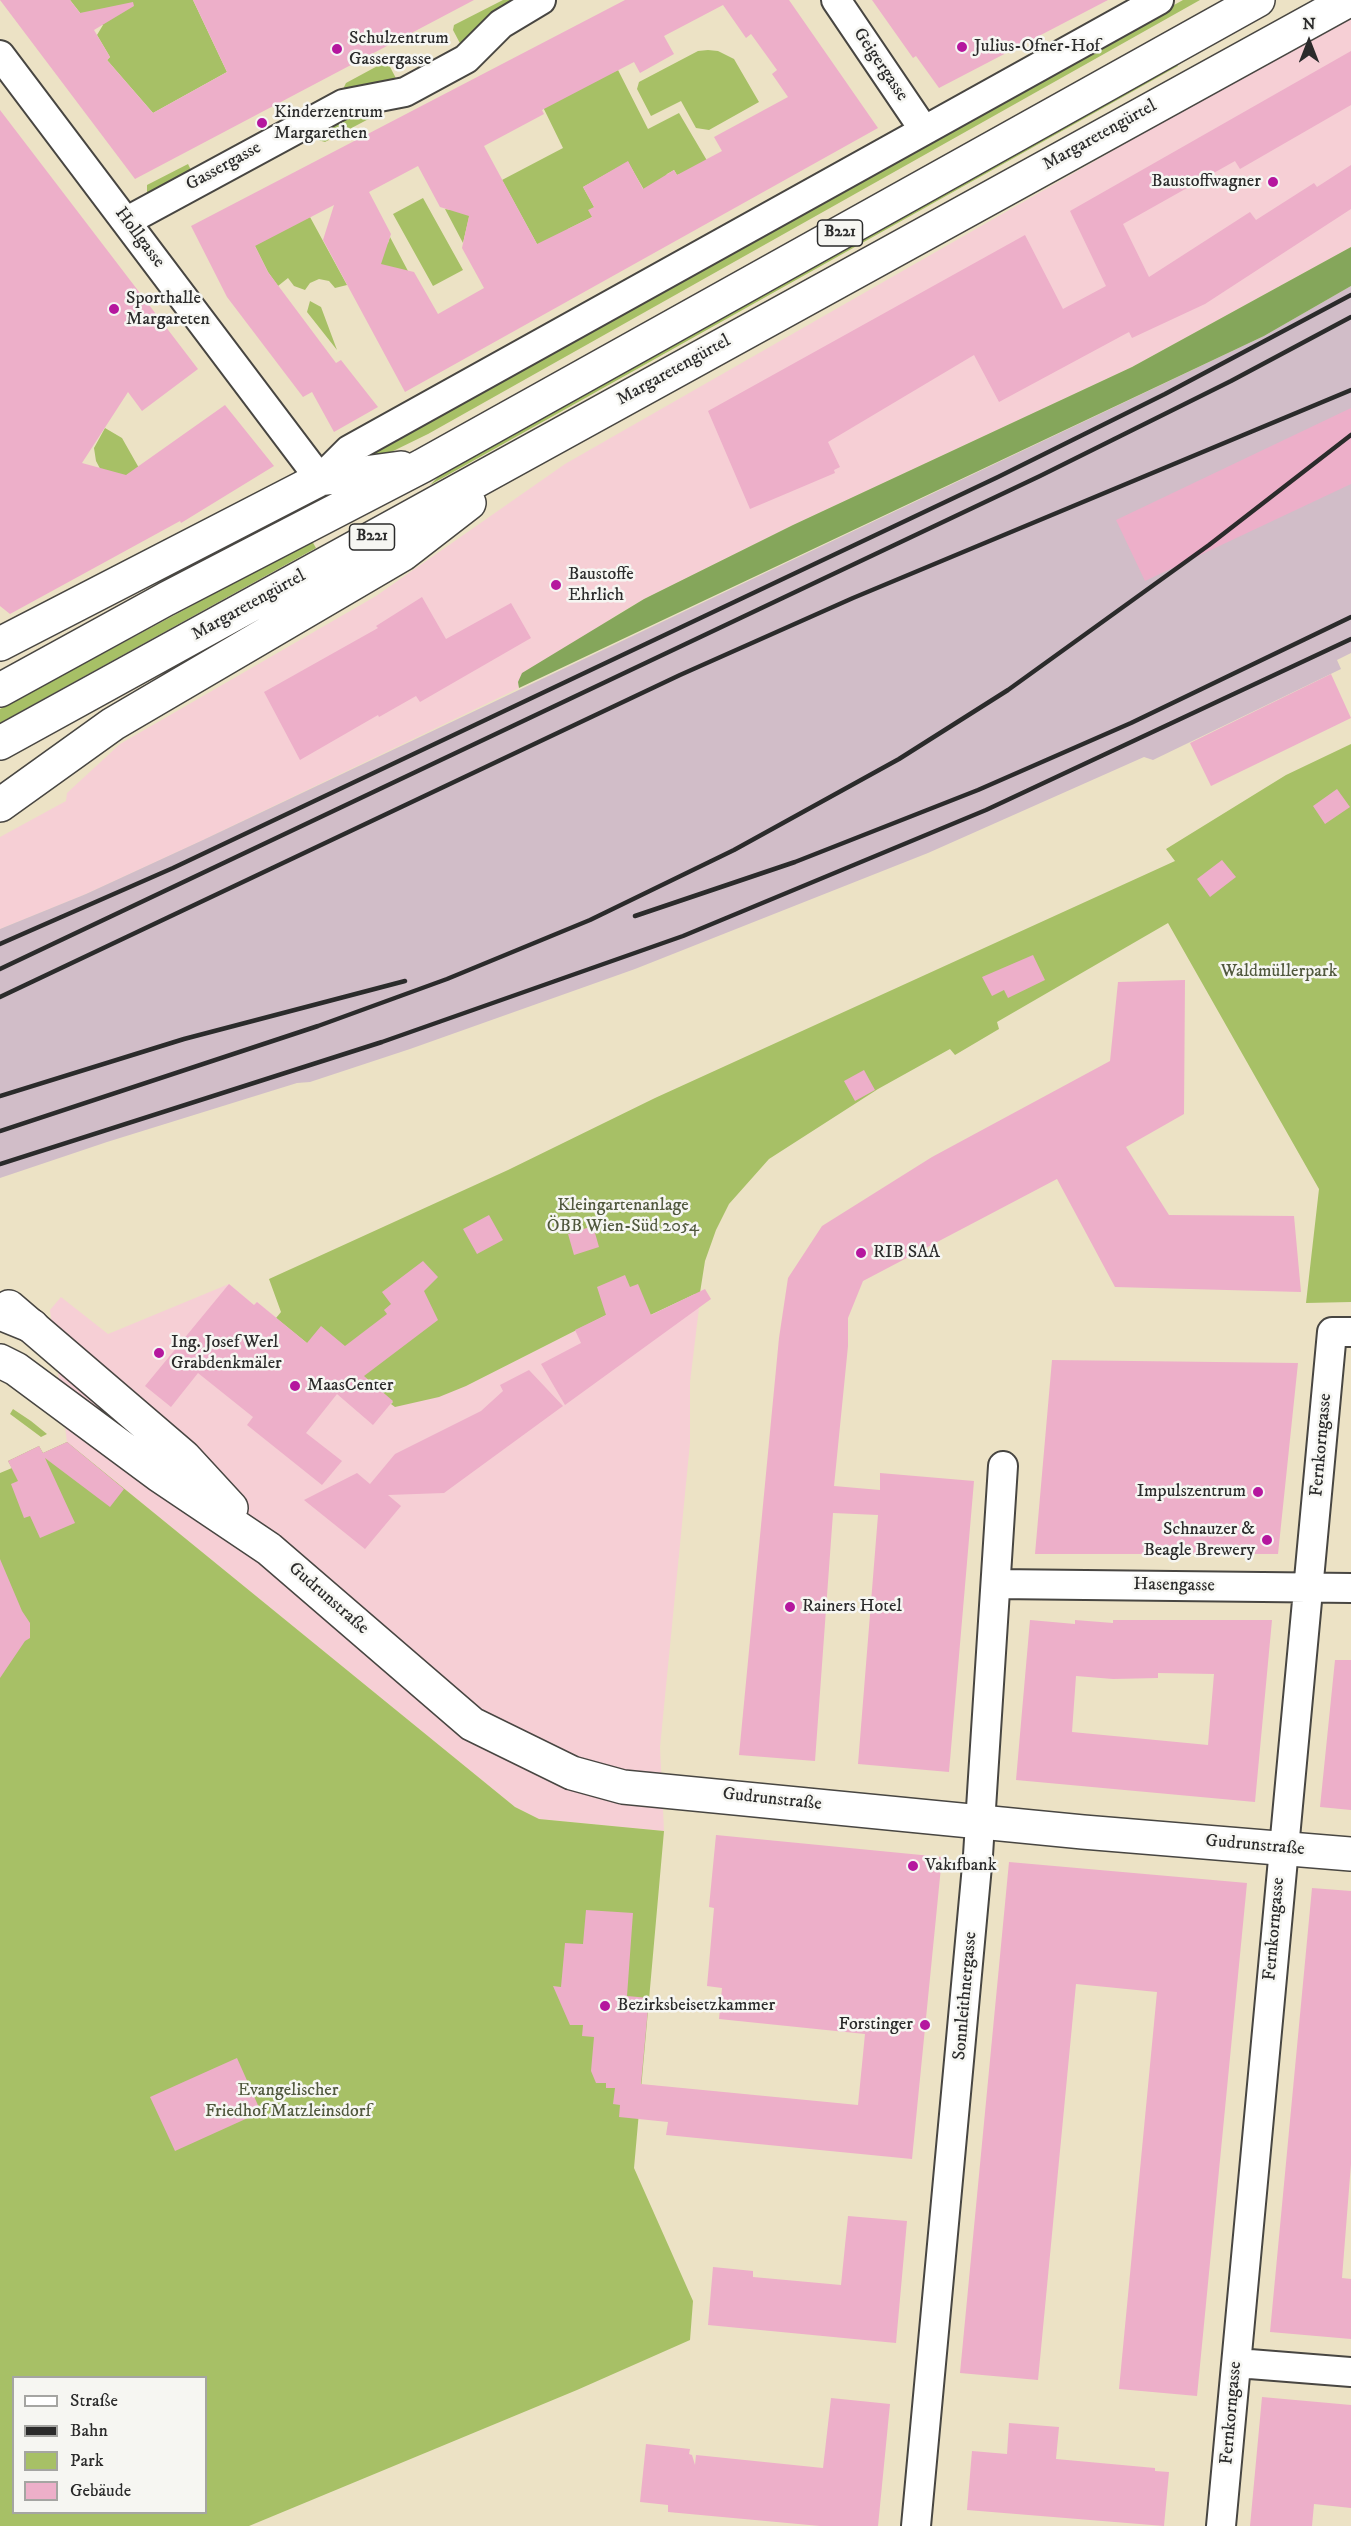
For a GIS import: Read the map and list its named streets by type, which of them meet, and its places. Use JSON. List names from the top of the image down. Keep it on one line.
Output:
{"streets":{"main road":["Margaretengürtel","B221","Gudrunstraße"],"street":["Geigergasse","Gassergasse","Hollgasse","Fernkorngasse","Hasengasse","Sonnleithnergasse"]},"crossings":[["Gassergasse","Hollgasse"],["B221","Hollgasse"],["Fernkorngasse","Hasengasse"],["Fernkorngasse","Gudrunstraße"],["Hasengasse","Sonnleithnergasse"],["Gudrunstraße","Sonnleithnergasse"]],"parks":["Waldmüllerpark","Kleingartenanlage ÖBB Wien-Süd 2054","Evangelischer Friedhof Matzleinsdorf"],"places":["Julius-Ofner-Hof","Schulzentrum Gassergasse","Kinderzentrum Margarethen","Baustoffwagner","Sporthalle Margareten","Baustoffe Ehrlich","RIB SAA","Ing. Josef Werl Grabdenkmäler","MaasCenter","Impulszentrum","Schnauzer & Beagle Brewery","Rainers Hotel","Vakıfbank","Bezirksbeisetzkammer","Forstinger"],"legend":["Straße","Bahn","Park","Gebäude"],"north":"top"}
